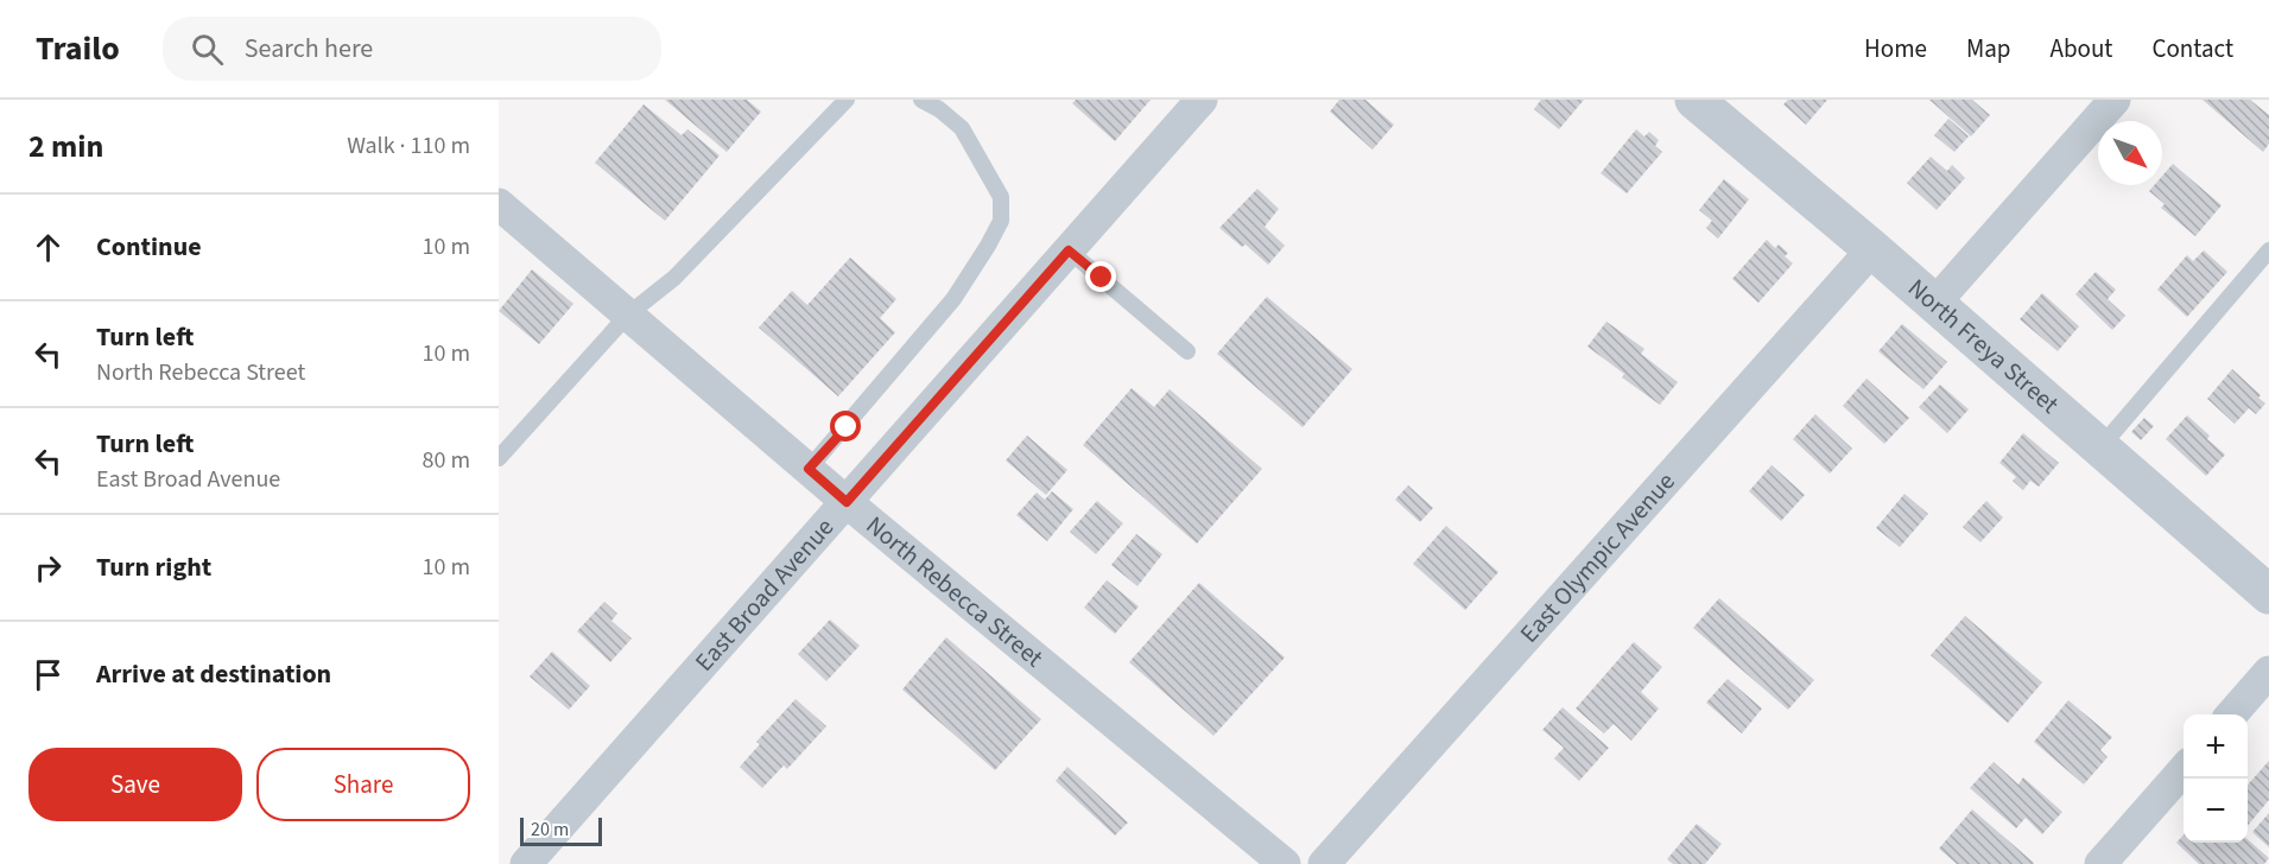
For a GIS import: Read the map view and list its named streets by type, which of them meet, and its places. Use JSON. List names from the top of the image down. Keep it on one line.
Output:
{"streets":{"street":["North Freya Street","East Olympic Avenue","North Rebecca Street","East Broad Avenue"]},"crossings":[["North Freya Street","East Olympic Avenue"],["North Rebecca Street","East Broad Avenue"]],"scale_bar":"20 m","north":"bottom right","page":{"header":"Trailo","search":"Search here","nav":["Home","Map","About","Contact"],"heading":["2 min","Walk · 110 m"],"list":[["Continue","10 m"],["Turn left","North Rebecca Street","10 m"],["Turn left","East Broad Avenue","80 m"],["Turn right","10 m"],"Arrive at destination"],"map_buttons":["+","−"],"buttons":["Save","Share"],"scale":"20 m"}}
